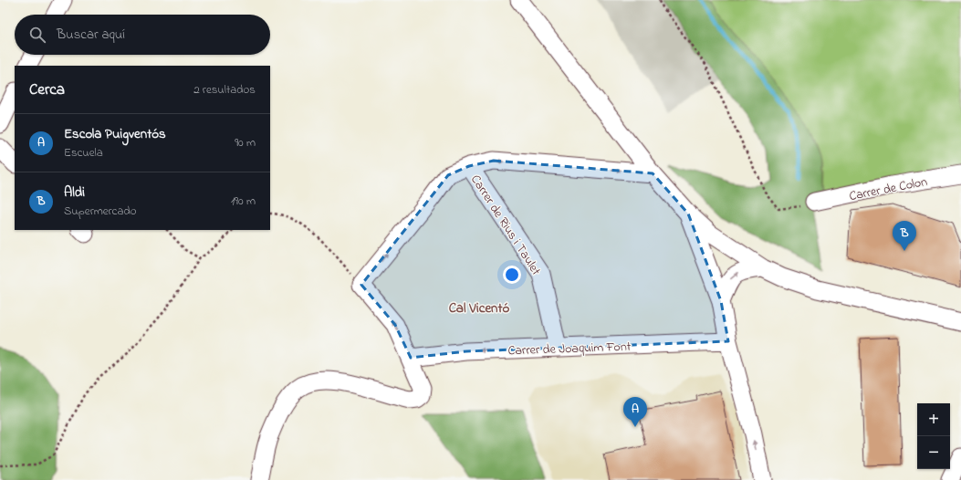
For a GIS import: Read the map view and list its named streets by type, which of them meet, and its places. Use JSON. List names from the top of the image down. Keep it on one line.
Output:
{"streets":{"street":["Carrer de Colon","Carrer de Rius i Taulet","Carrer de Joaquim Font"]},"crossings":[["Carrer de Rius i Taulet","Carrer de Joaquim Font"]],"one_way":["Carrer de Joaquim Font"],"districts":["Cal Vicentó"],"page":{"search":"Buscar aquí","heading":["Cerca","2 resultados"],"list":[{"mark":"A","name":"Escola Puigventós","note":"Escuela","value":"90 m"},{"mark":"B","name":"Aldi","note":"Supermercado","value":"190 m"}],"pins":["B","A"],"map_buttons":["+","−"]}}
